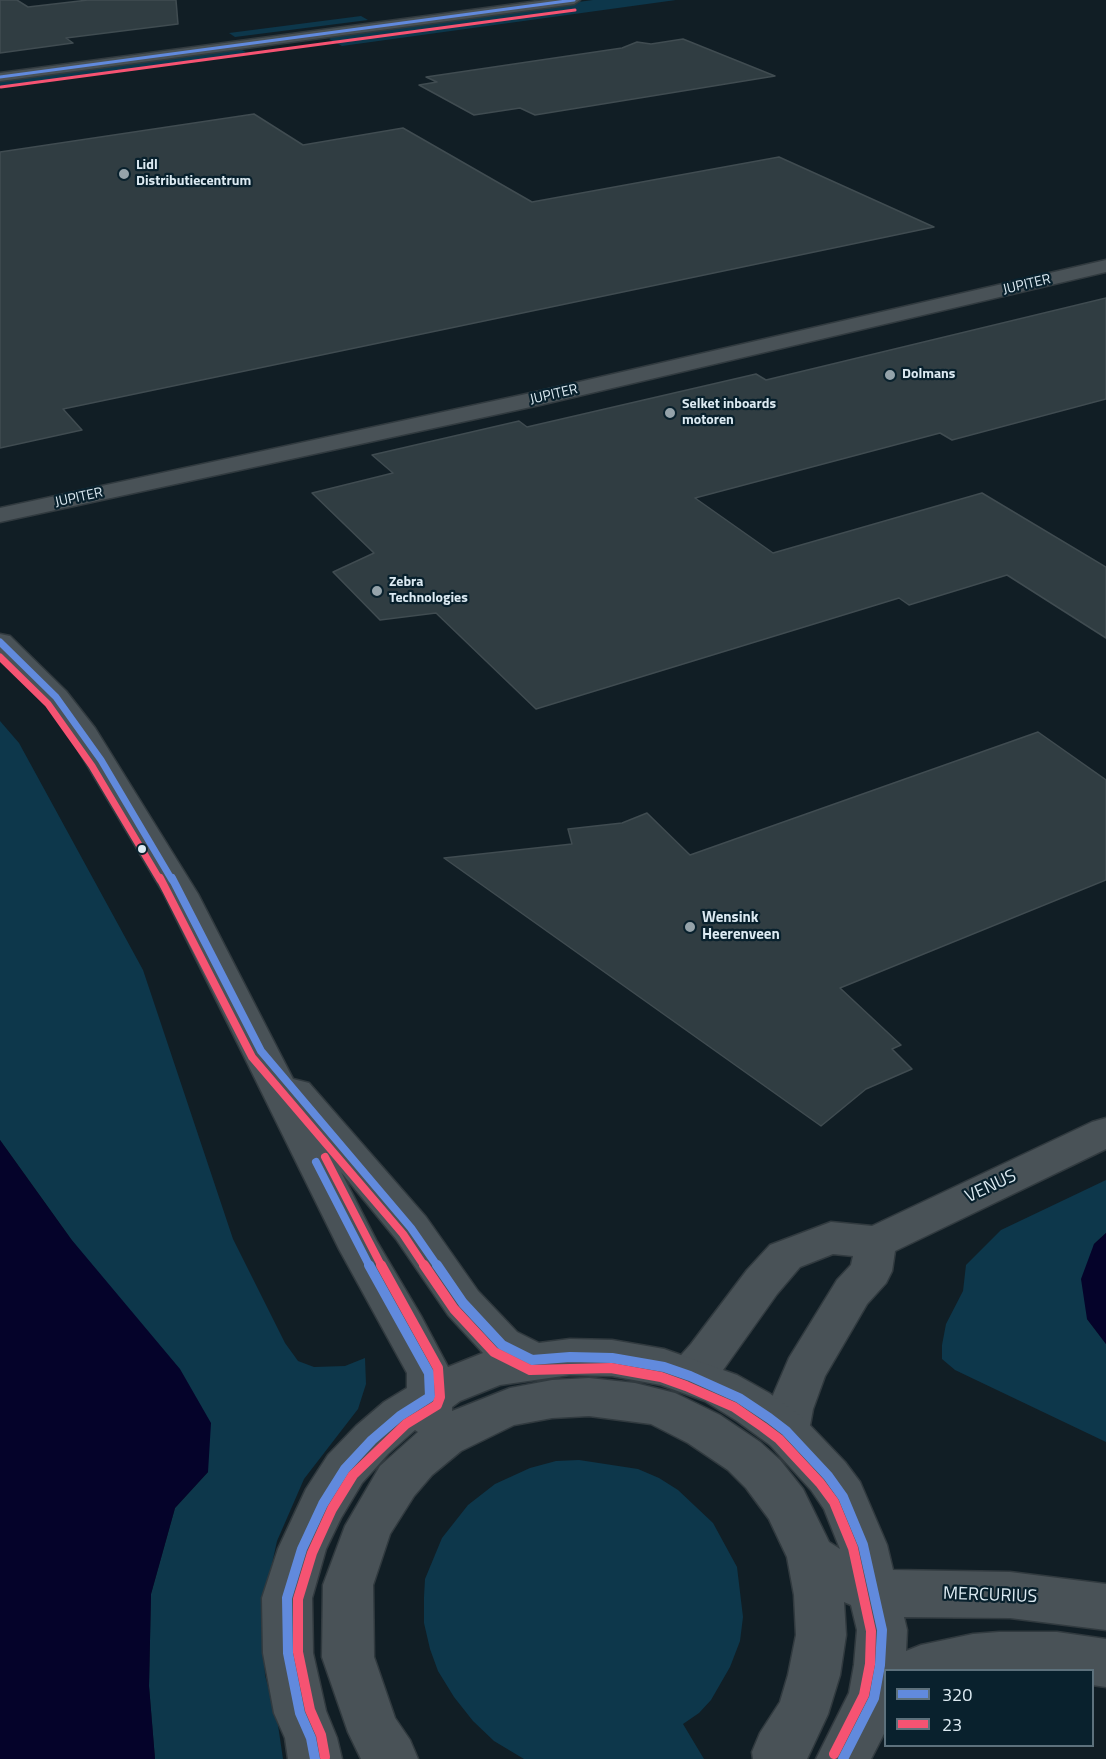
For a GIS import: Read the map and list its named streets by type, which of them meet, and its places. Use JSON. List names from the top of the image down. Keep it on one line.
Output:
{"streets":{"main road":["JUPITER","VENUS","MERCURIUS"]},"places":["Lidl Distributiecentrum","Dolmans","Selket inboards motoren","Zebra Technologies","Wensink Heerenveen"],"lines":["transit line 320","transit line 23"],"legend":["320","23"]}
